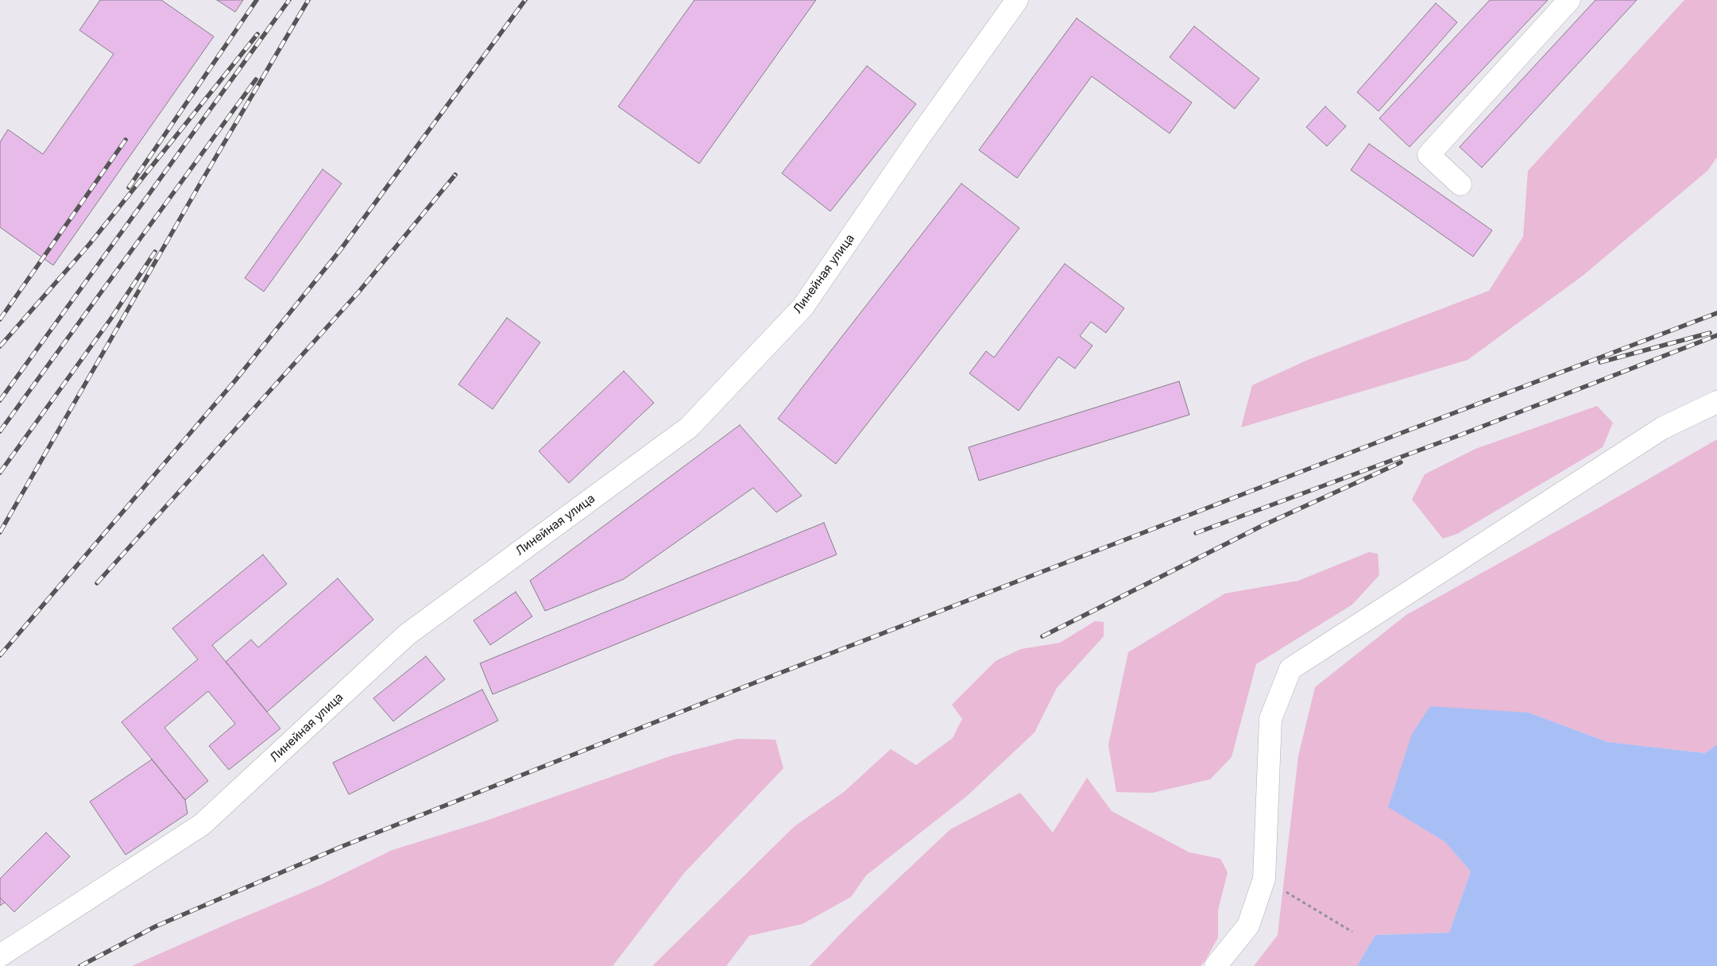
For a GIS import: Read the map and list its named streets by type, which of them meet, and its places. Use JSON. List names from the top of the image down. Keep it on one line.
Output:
{"streets":{"street":["Линейная улица"]}}
